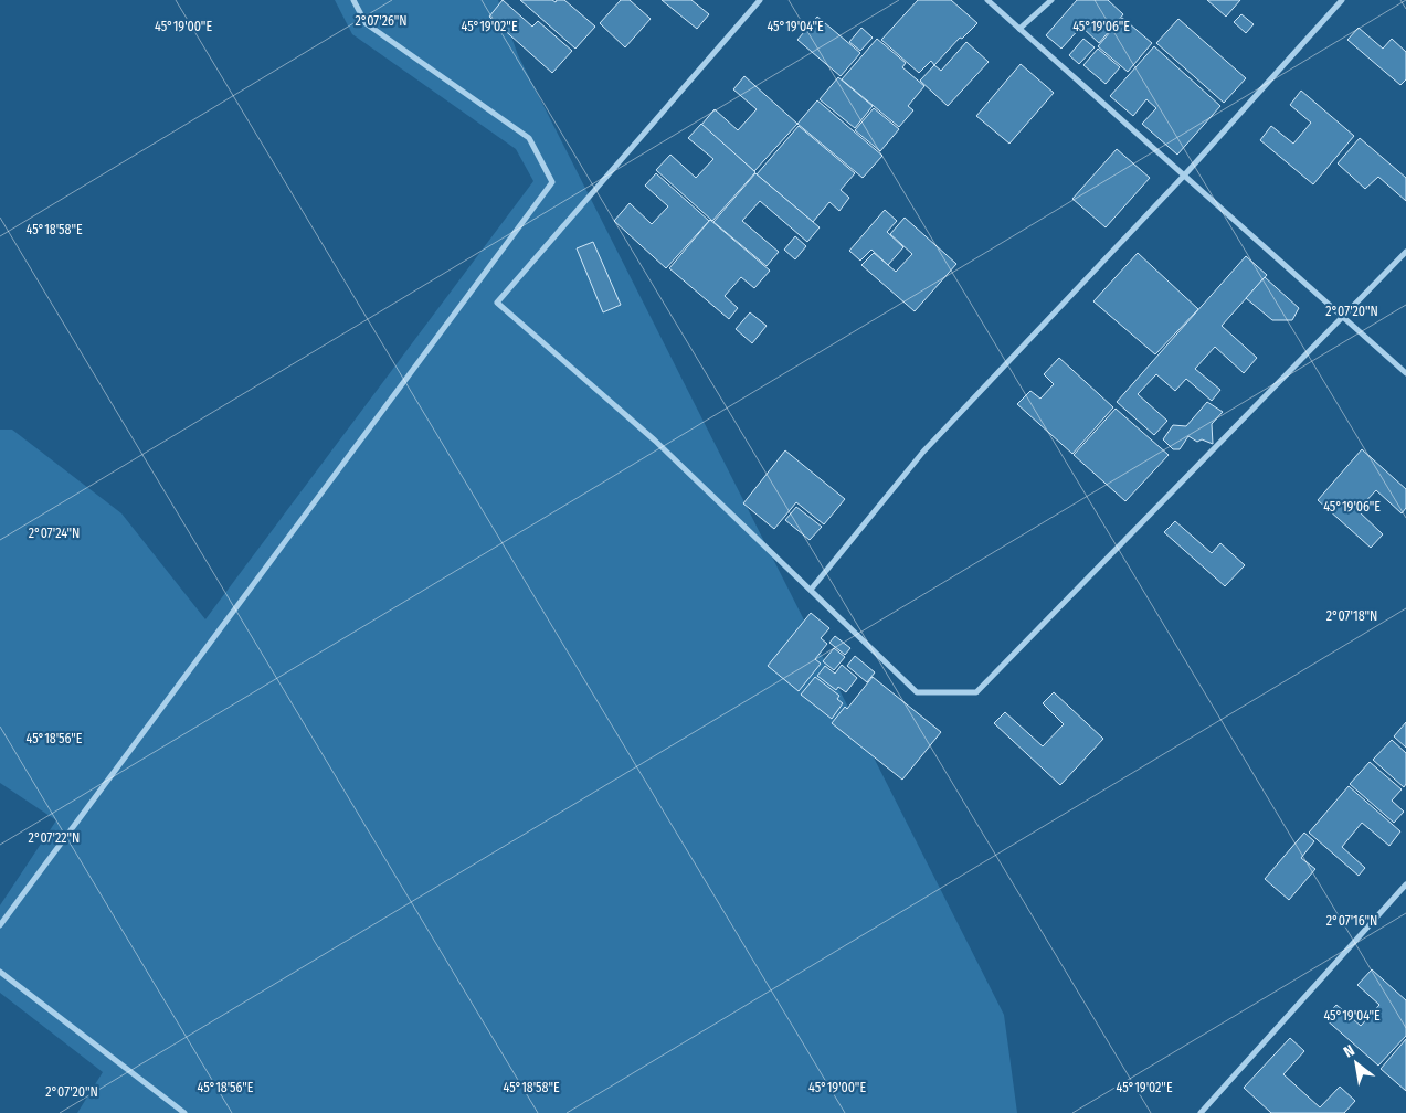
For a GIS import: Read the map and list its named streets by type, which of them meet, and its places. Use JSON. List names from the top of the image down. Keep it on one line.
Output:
{"north":"top left","coordinates":["2°07'26\"N","45°19'00\"E","45°19'02\"E","45°19'04\"E","45°19'06\"E","45°18'58\"E","2°07'20\"N","2°07'24\"N","2°07'18\"N","45°18'56\"E","2°07'22\"N","2°07'16\"N"]}
